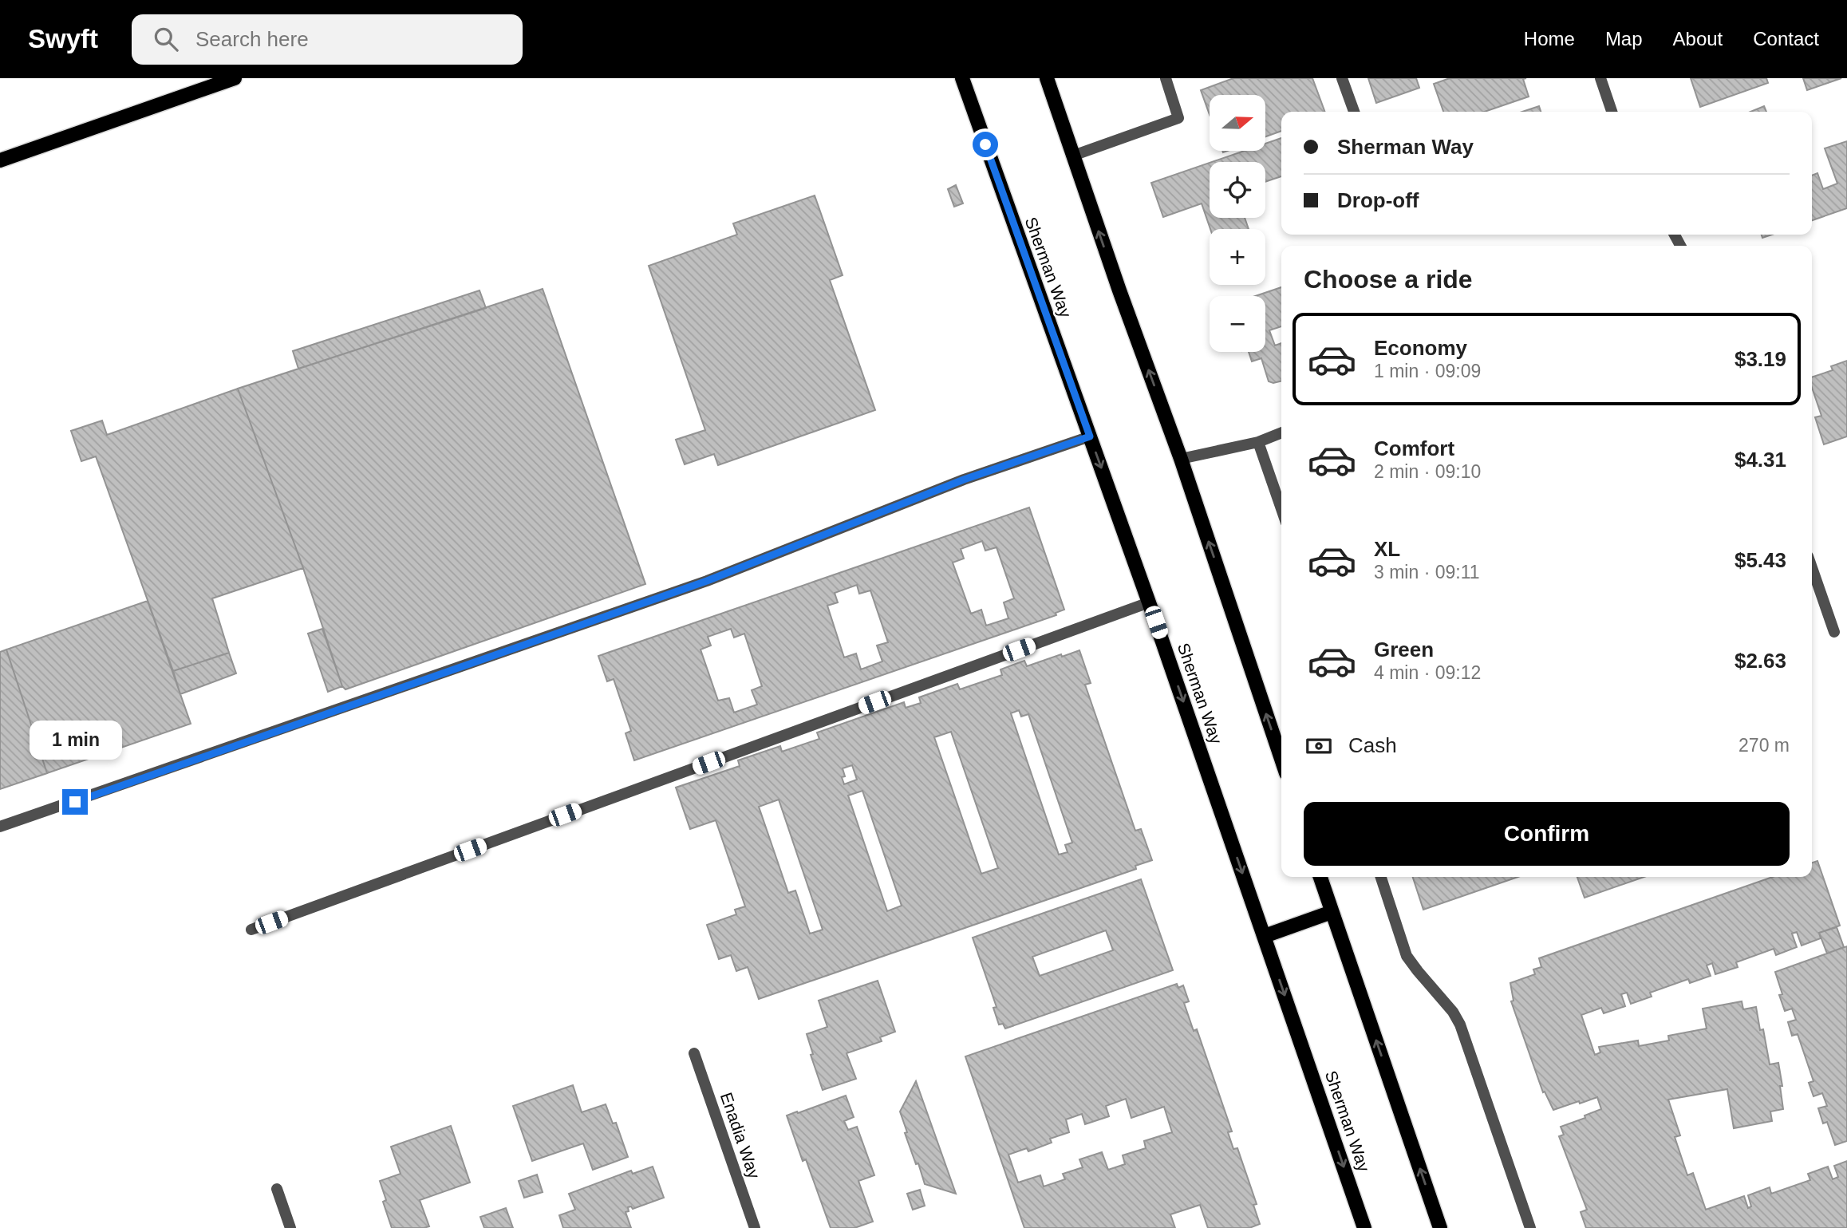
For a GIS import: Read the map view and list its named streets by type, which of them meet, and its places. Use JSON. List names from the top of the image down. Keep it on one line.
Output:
{"streets":{"main road":["Sherman Way"],"street":["Enadia Way"]},"north":"right","page":{"header":"Swyft","search":"Search here","nav":["Home","Map","About","Contact"],"map_buttons":["+","−"],"banner":["Sherman Way","Drop-off"],"heading":"Choose a ride","list":[{"name":"Economy","note":"1 min · 09:09","value":"$3.19"},{"name":"Comfort","note":"2 min · 09:10","value":"$4.31"},{"name":"XL","note":"3 min · 09:11","value":"$5.43"},{"name":"Green","note":"4 min · 09:12","value":"$2.63"}],"pay":["Cash","270 m"],"bubble":"1 min","buttons":"Confirm"}}
